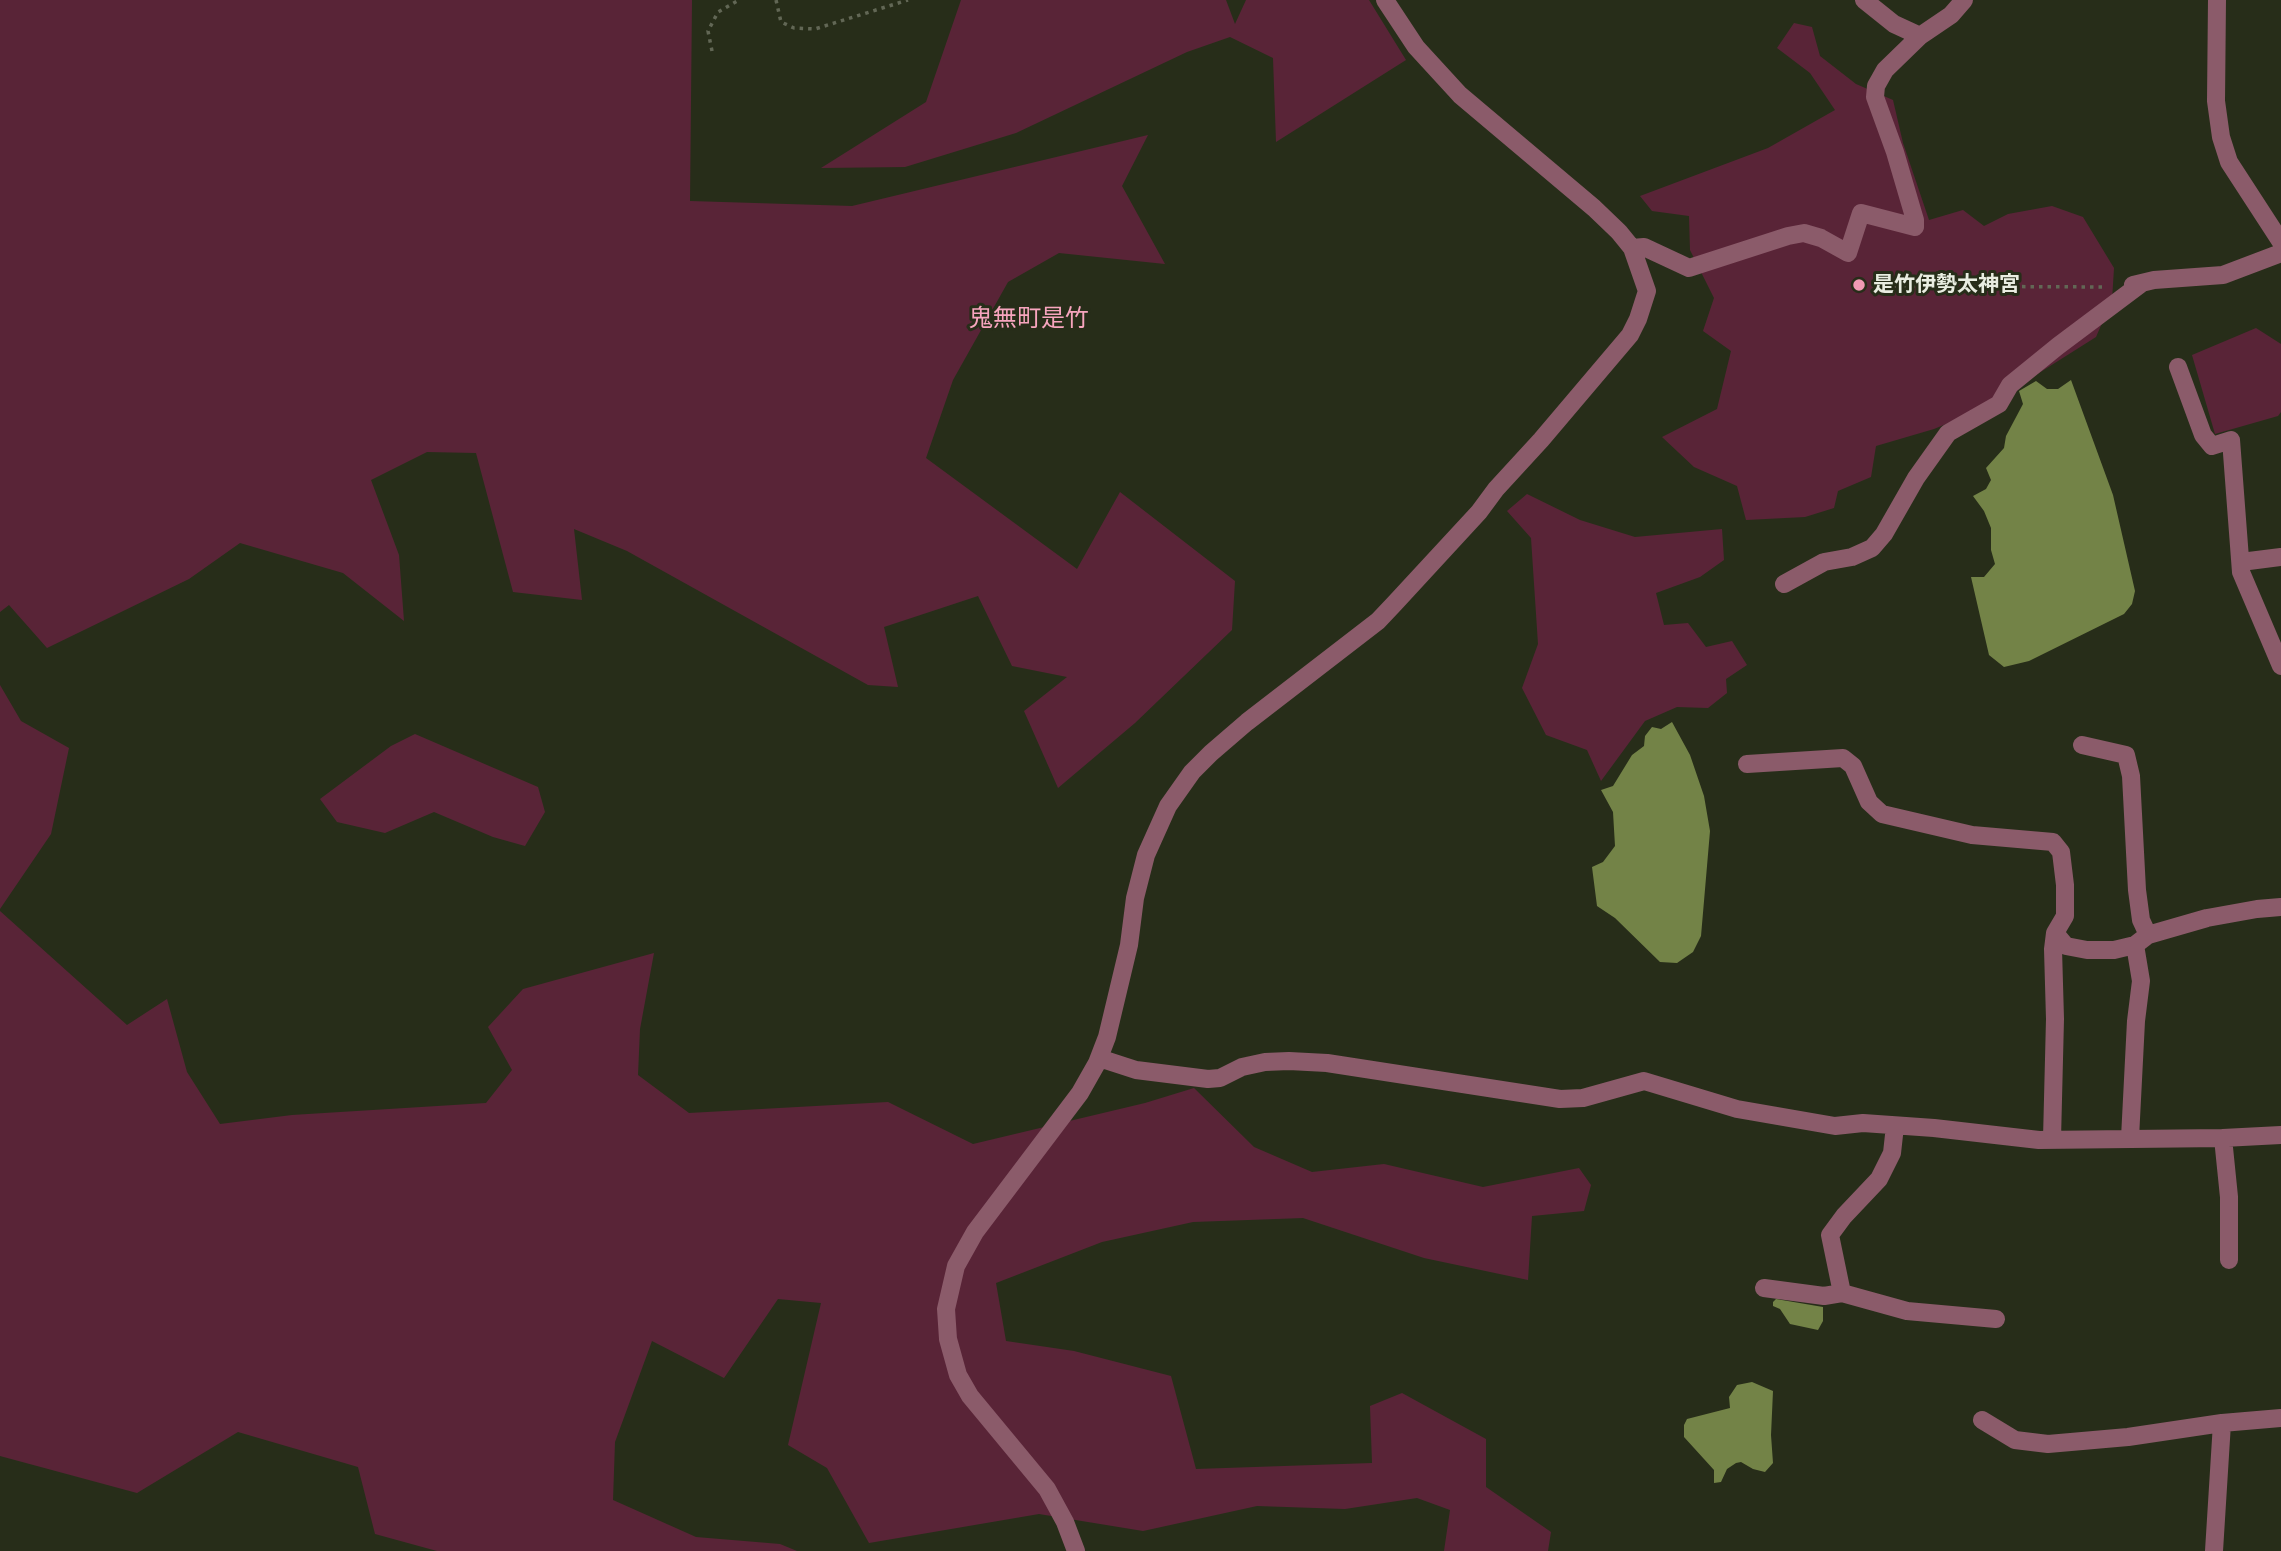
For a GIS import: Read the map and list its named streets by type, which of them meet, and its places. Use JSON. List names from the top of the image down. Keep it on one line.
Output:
{"districts":["鬼無町是竹"],"places":["是竹伊勢太神宮"]}
